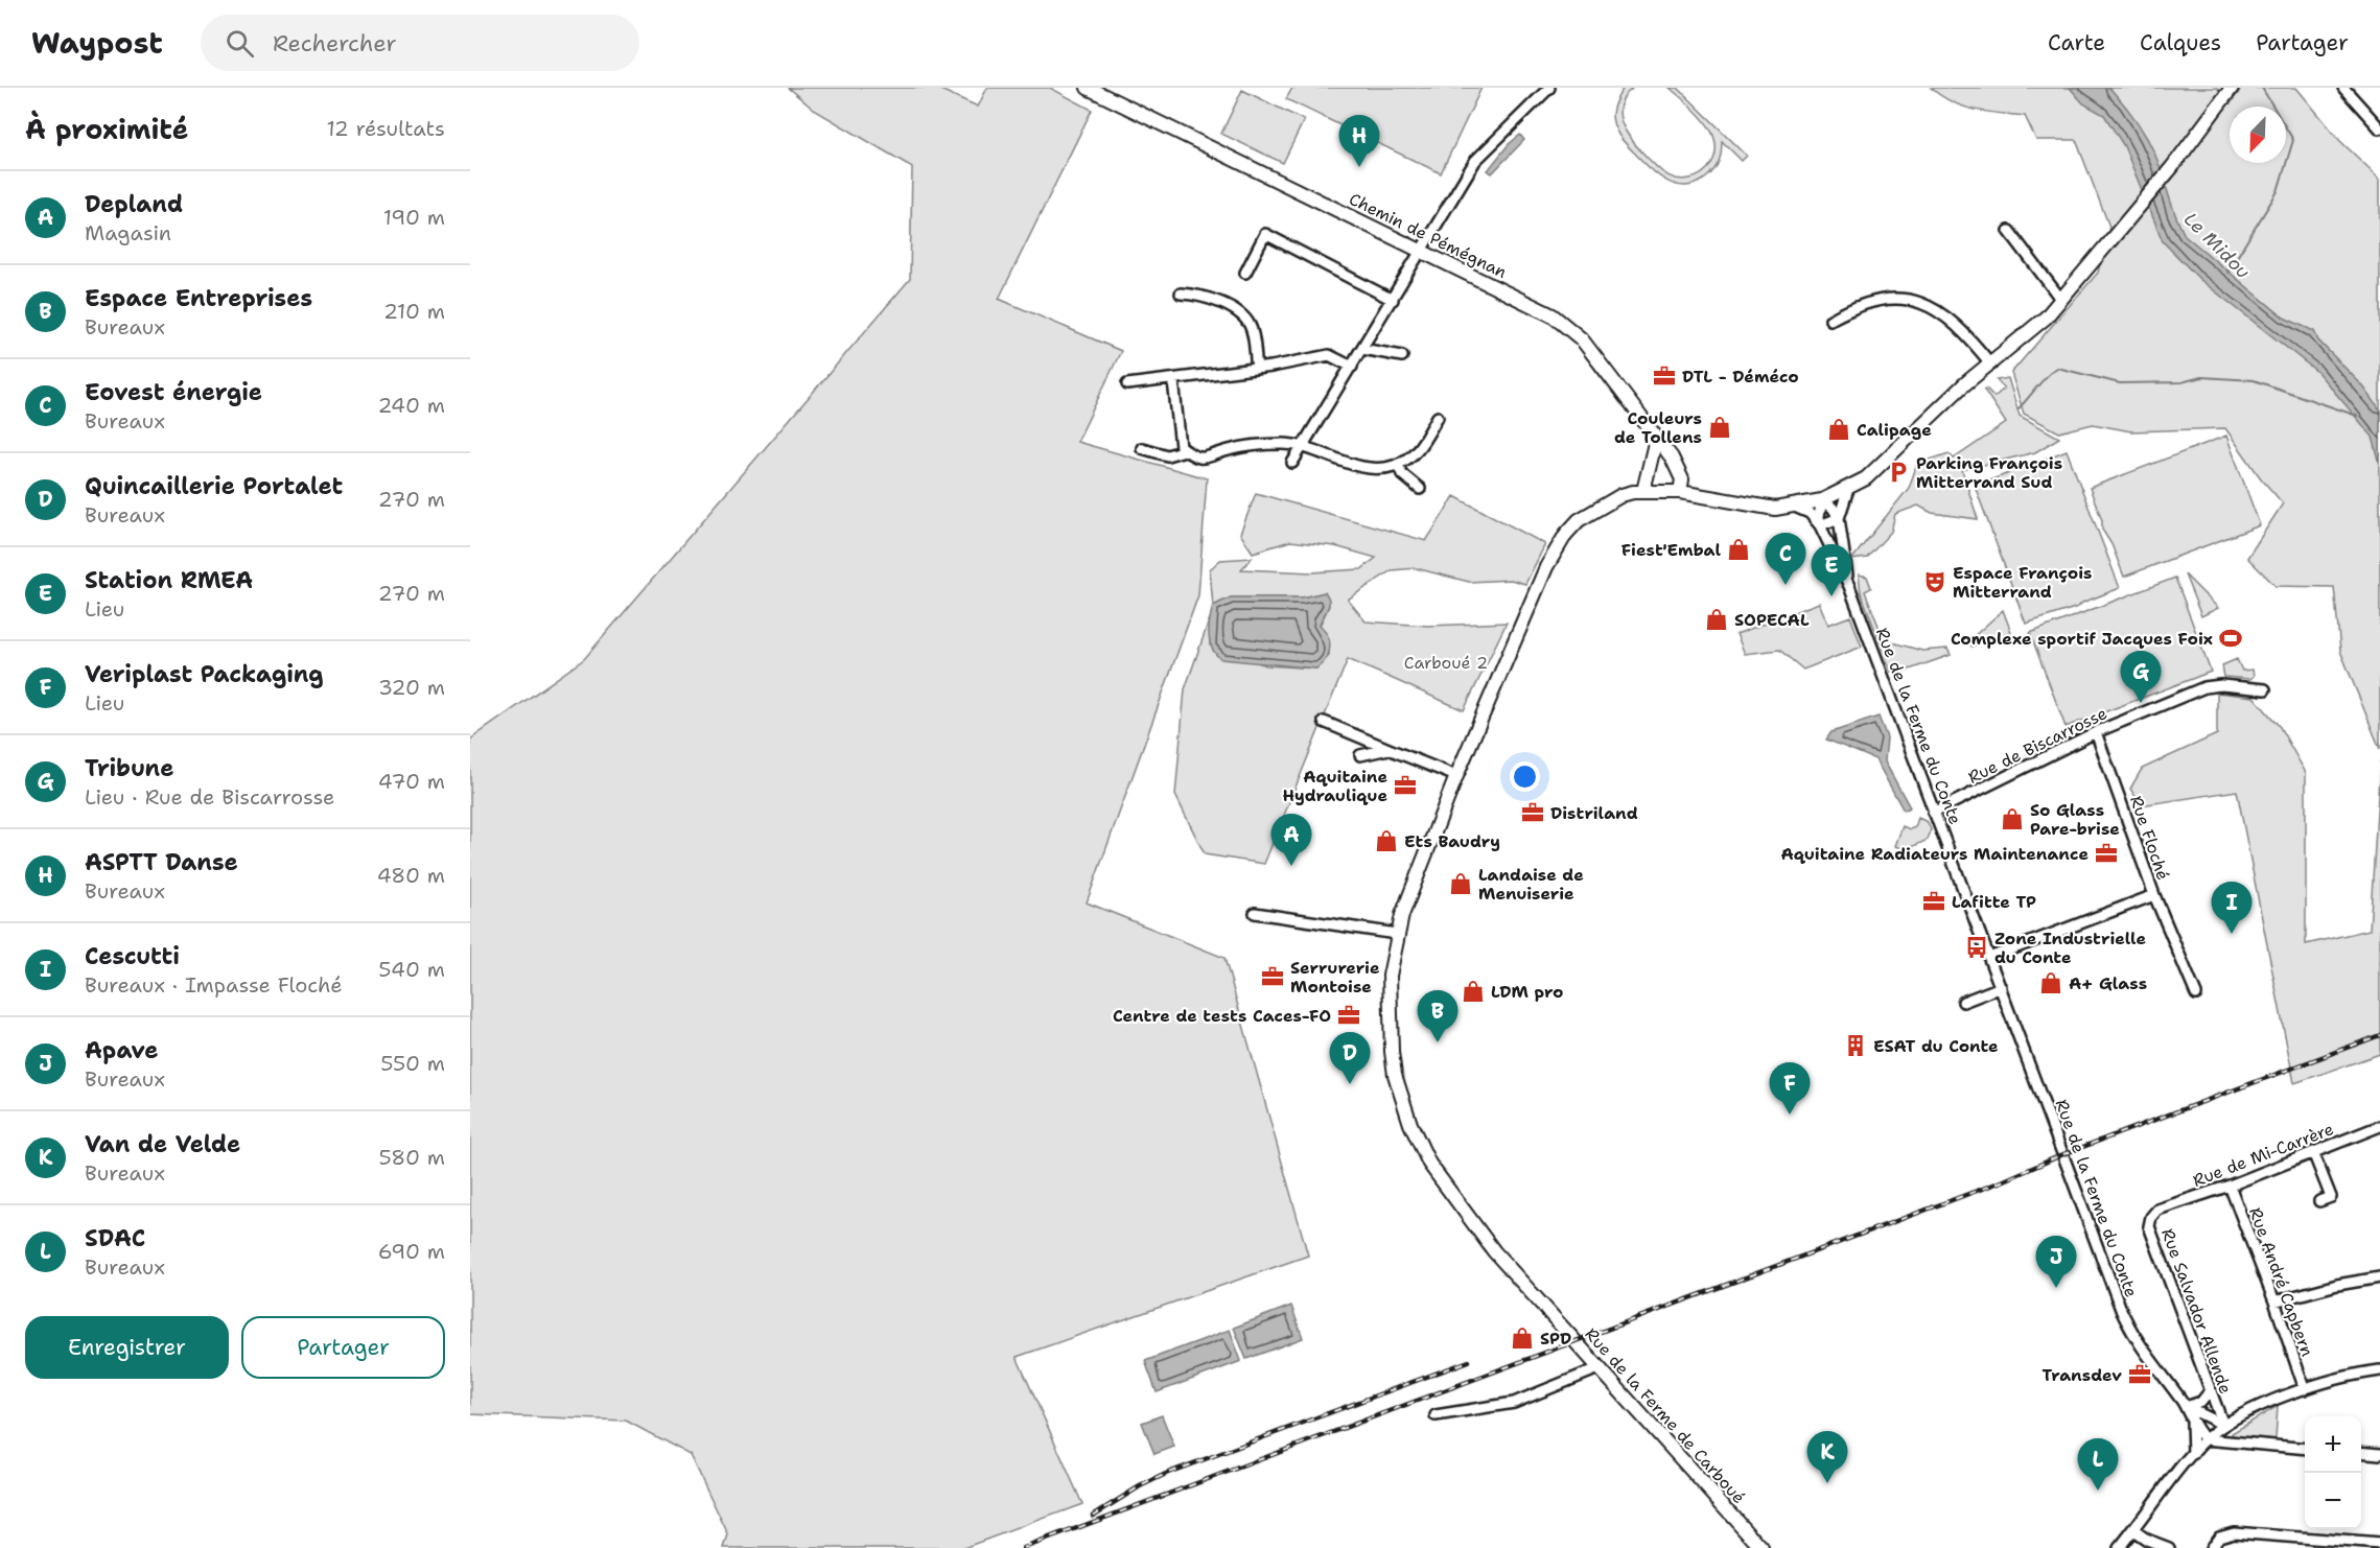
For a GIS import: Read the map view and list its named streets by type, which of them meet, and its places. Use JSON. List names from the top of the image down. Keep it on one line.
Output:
{"streets":{"street":["Chemin de Pémégnan","Rue de la Ferme du Conte","Rue de Biscarrosse","Rue Floché","Rue de Mi-Carrère","Rue André Capbern","Rue Salvador Allende","Rue de la Ferme de Carboué"]},"crossings":[["Chemin de Pémégnan","Rue de la Ferme de Carboué"],["Rue de la Ferme du Conte","Rue de Biscarrosse"],["Rue de la Ferme du Conte","Rue Floché"],["Rue de la Ferme du Conte","Rue Salvador Allende"],["Rue de la Ferme du Conte","Rue de la Ferme de Carboué"],["Rue de Biscarrosse","Rue Floché"],["Rue de Mi-Carrère","Rue André Capbern"],["Rue de Mi-Carrère","Rue Salvador Allende"]],"water":["Le Midou"],"parks":["Carboué 2"],"places":{"office":["DTL - Déméco","Aquitaine Hydraulique","Distriland","Aquitaine Radiateurs Maintenance","Lafitte TP","Serrurerie Montoise","Centre de tests Caces-FO","Transdev"],"shop":["Couleurs de Tollens","Calipage","Fiest'Embal","SOPECAL","So Glass Pare-brise","Ets Baudry","Landaise de Menuiserie","A+ Glass","LDM pro","SPD"],"parking":["Parking François Mitterrand Sud"],"theatre":["Espace François Mitterrand"],"sports":["Complexe sportif Jacques Foix"],"bus stop":["Zone Industrielle du Conte"],"building":["ESAT du Conte"]},"north":"bottom left","page":{"header":"Waypost","search":"Rechercher","nav":["Carte","Calques","Partager"],"heading":["À proximité","12 résultats"],"pins":["H","C","E","G","A","I","B","D","F","J","K","L"],"list":[{"mark":"A","name":"Depland","note":"Magasin","value":"190 m"},{"mark":"B","name":"Espace Entreprises","note":"Bureaux","value":"210 m"},{"mark":"C","name":"Eovest énergie","note":"Bureaux","value":"240 m"},{"mark":"D","name":"Quincaillerie Portalet","note":"Bureaux","value":"270 m"},{"mark":"E","name":"Station RMEA","note":"Lieu","value":"270 m"},{"mark":"F","name":"Veriplast Packaging","note":"Lieu","value":"320 m"},{"mark":"G","name":"Tribune","note":"Lieu · Rue de Biscarrosse","value":"470 m"},{"mark":"H","name":"ASPTT Danse","note":"Bureaux","value":"480 m"},{"mark":"I","name":"Cescutti","note":"Bureaux · Impasse Floché","value":"540 m"},{"mark":"J","name":"Apave","note":"Bureaux","value":"550 m"},{"mark":"K","name":"Van de Velde","note":"Bureaux","value":"580 m"},{"mark":"L","name":"SDAC","note":"Bureaux","value":"690 m"}],"buttons":["Enregistrer","Partager"],"map_buttons":["+","−"]}}
